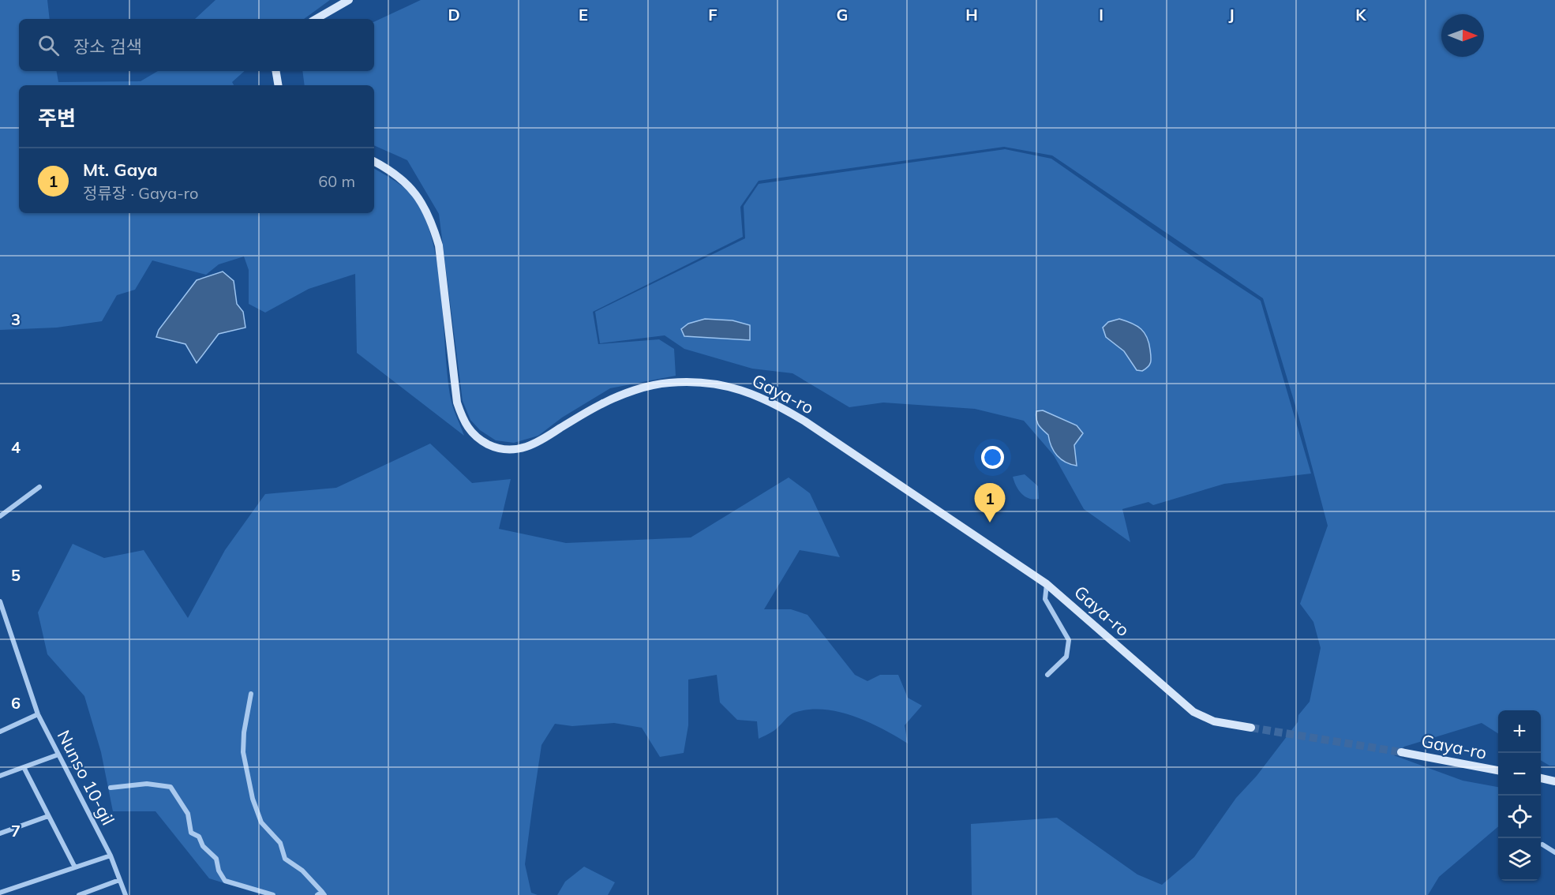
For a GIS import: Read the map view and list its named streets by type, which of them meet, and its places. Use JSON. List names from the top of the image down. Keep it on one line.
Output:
{"streets":{"street":["Gaya-ro","Nunso 10-gil"]},"north":"right","page":{"search":"장소 검색","heading":"주변","list":[{"mark":"1","name":"Mt. Gaya","note":"정류장 · Gaya-ro","value":"60 m"}],"pins":"1","map_buttons":["+","−"]},"grid":{"columns":["D","E","F","G","H","I","J","K"],"rows":["3","4","5","6","7"]}}
